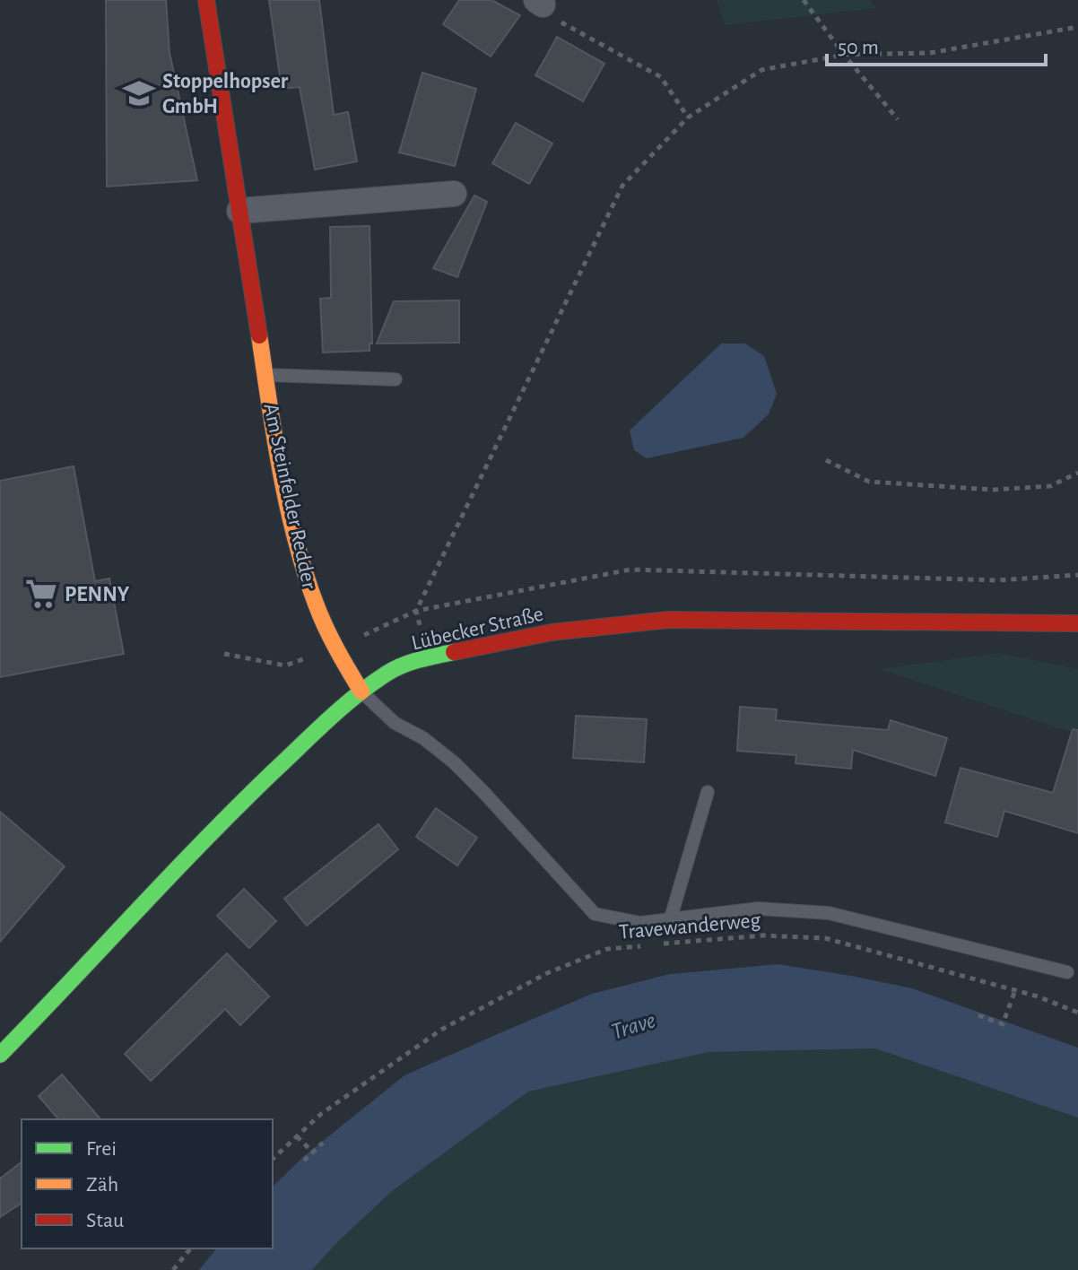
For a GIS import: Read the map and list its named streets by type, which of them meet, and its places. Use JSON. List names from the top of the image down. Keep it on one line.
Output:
{"streets":{"main road":["Am Steinfelder Redder","Lübecker Straße"],"path":["Travewanderweg"]},"crossings":[["Am Steinfelder Redder","Lübecker Straße"]],"water":["Trave"],"places":{"school or university":["Stoppelhopser GmbH"],"supermarket":["PENNY"]},"legend":["Frei","Zäh","Stau"],"scale_bar":"50 m"}
